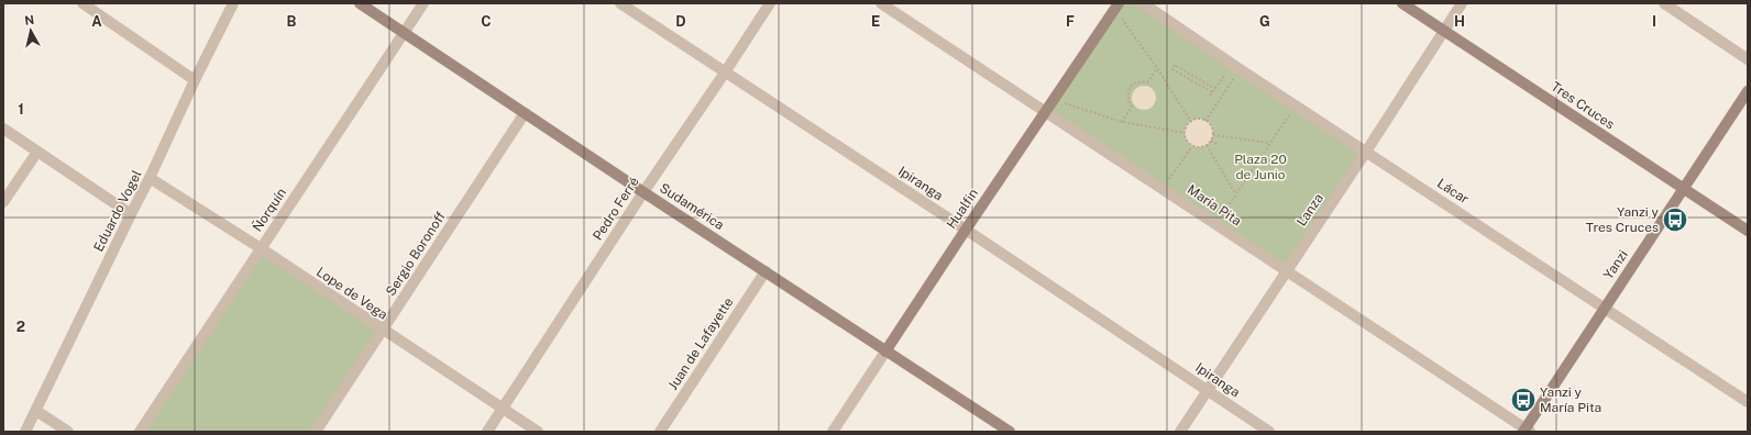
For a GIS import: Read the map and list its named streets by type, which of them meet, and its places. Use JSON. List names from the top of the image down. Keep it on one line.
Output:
{"streets":{"street":["Tres Cruces","Ipiranga","Lácar","María Pita","Sudamérica","Pedro Ferré","Hualfin","Ñorquín","Lanza","Eduardo Vogel","Sergio Boronoff","Yanzi","Lope de Vega","Juan de Lafayette"]},"crossings":[["Tres Cruces","Lanza"],["Tres Cruces","Yanzi"],["Ipiranga","Pedro Ferré"],["Ipiranga","Hualfin"],["Ipiranga","Lanza"],["Lácar","Lanza"],["Lácar","Yanzi"],["María Pita","Hualfin"],["María Pita","Lanza"],["María Pita","Yanzi"],["Sudamérica","Pedro Ferré"],["Sudamérica","Hualfin"],["Sudamérica","Ñorquín"],["Sudamérica","Sergio Boronoff"],["Sudamérica","Juan de Lafayette"],["Pedro Ferré","Lope de Vega"],["Ñorquín","Lope de Vega"],["Eduardo Vogel","Lope de Vega"],["Sergio Boronoff","Lope de Vega"]],"parks":["Plaza 20 de Junio"],"places":{"bus stop":["Yanzi y Tres Cruces","Yanzi y María Pita"]},"north":"top","grid":{"columns":["A","B","C","D","E","F","G","H","I"],"rows":["1","2"]}}
